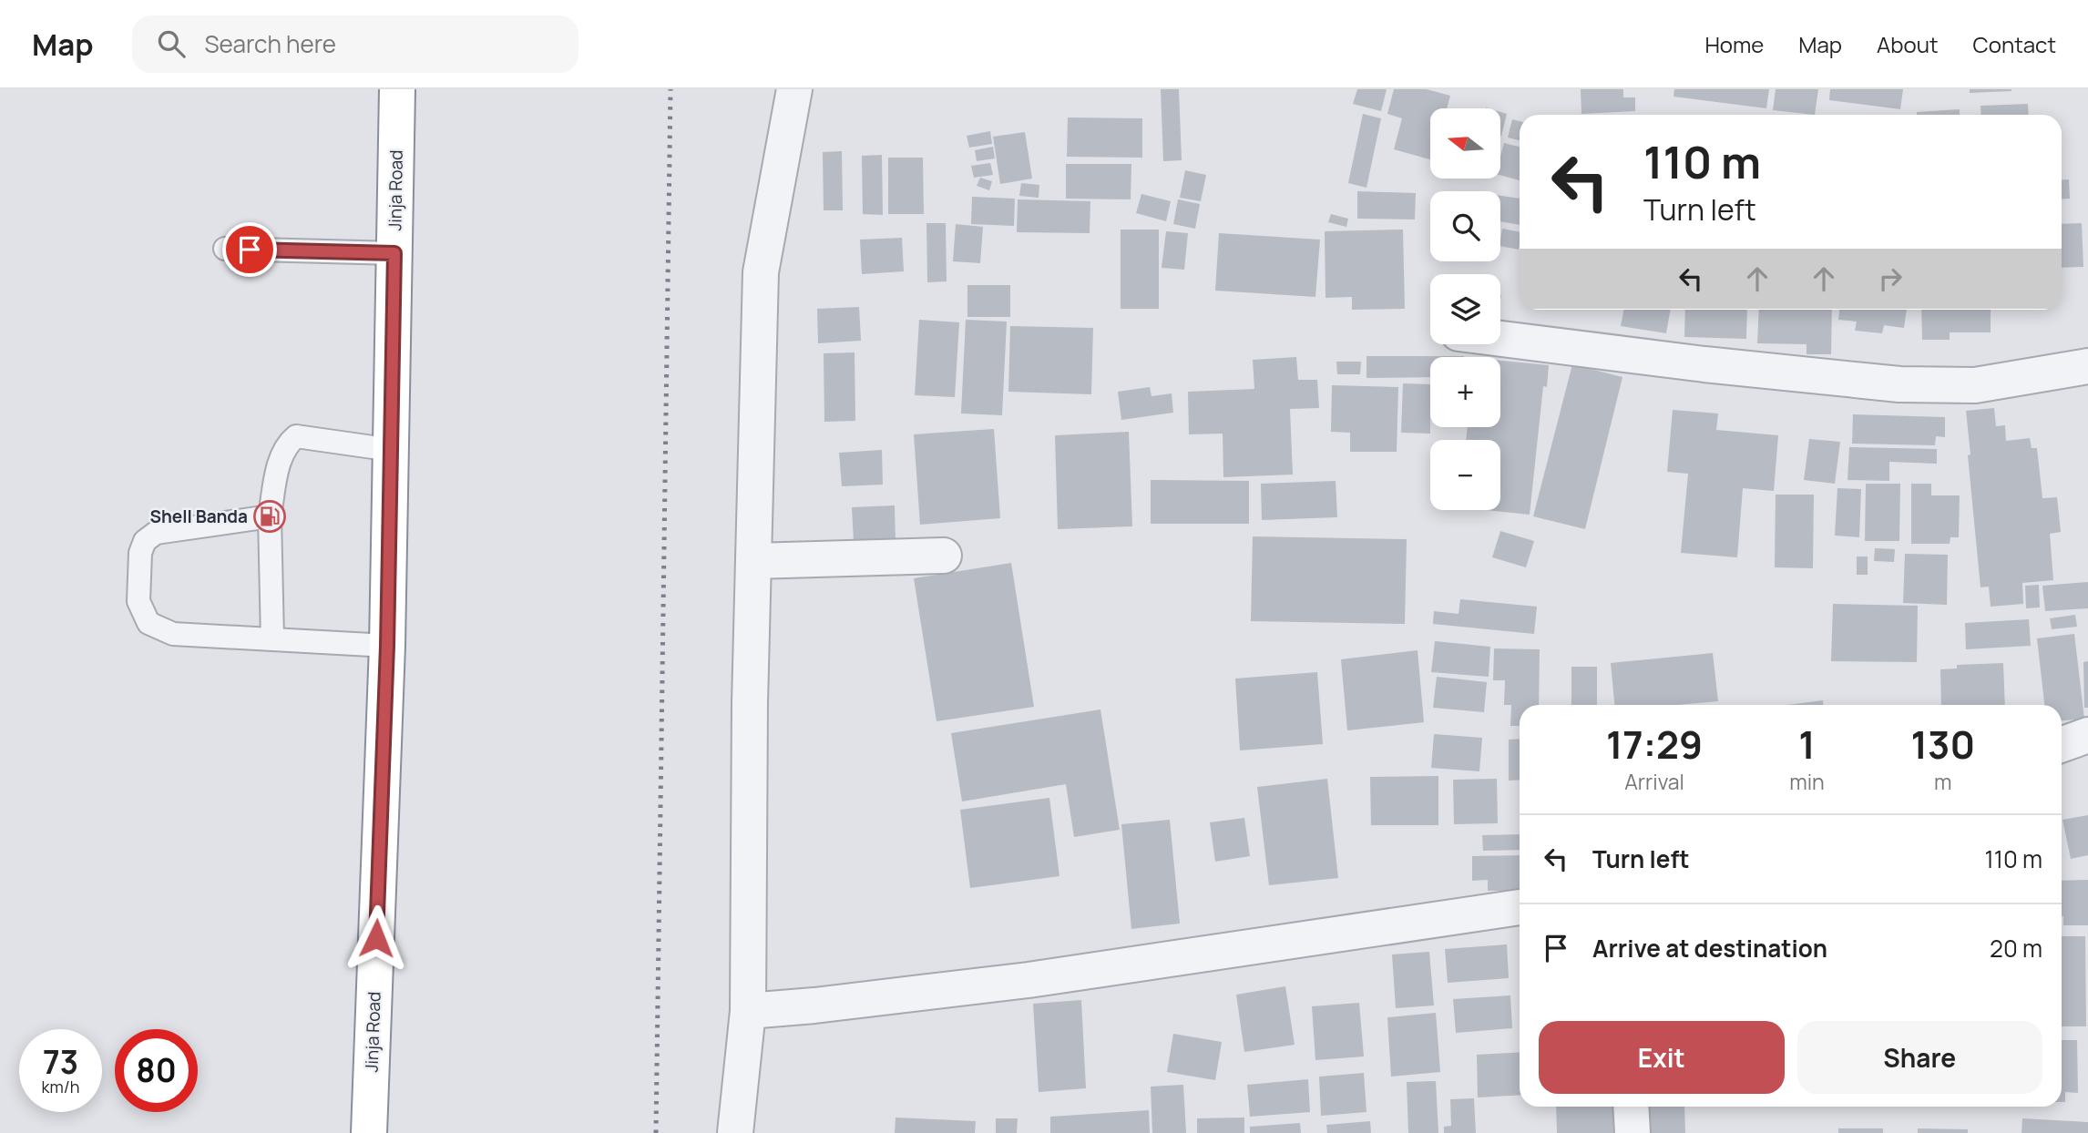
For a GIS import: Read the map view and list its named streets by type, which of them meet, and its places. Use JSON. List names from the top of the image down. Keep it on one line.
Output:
{"streets":{"highway":["Jinja Road"]},"places":{"fuel station":["Shell Banda"]},"north":"left","page":{"header":"Map","search":"Search here","nav":["Home","Map","About","Contact"],"map_buttons":["+","−"],"turn":["110 m","Turn left"],"eta":["17:29","Arrival","1","min","130","m"],"list":[{"name":"Turn left","value":"110 m"},{"name":"Arrive at destination","value":"20 m"}],"buttons":["Exit","Share"],"speed":"73 km/h","limit":"80"}}
